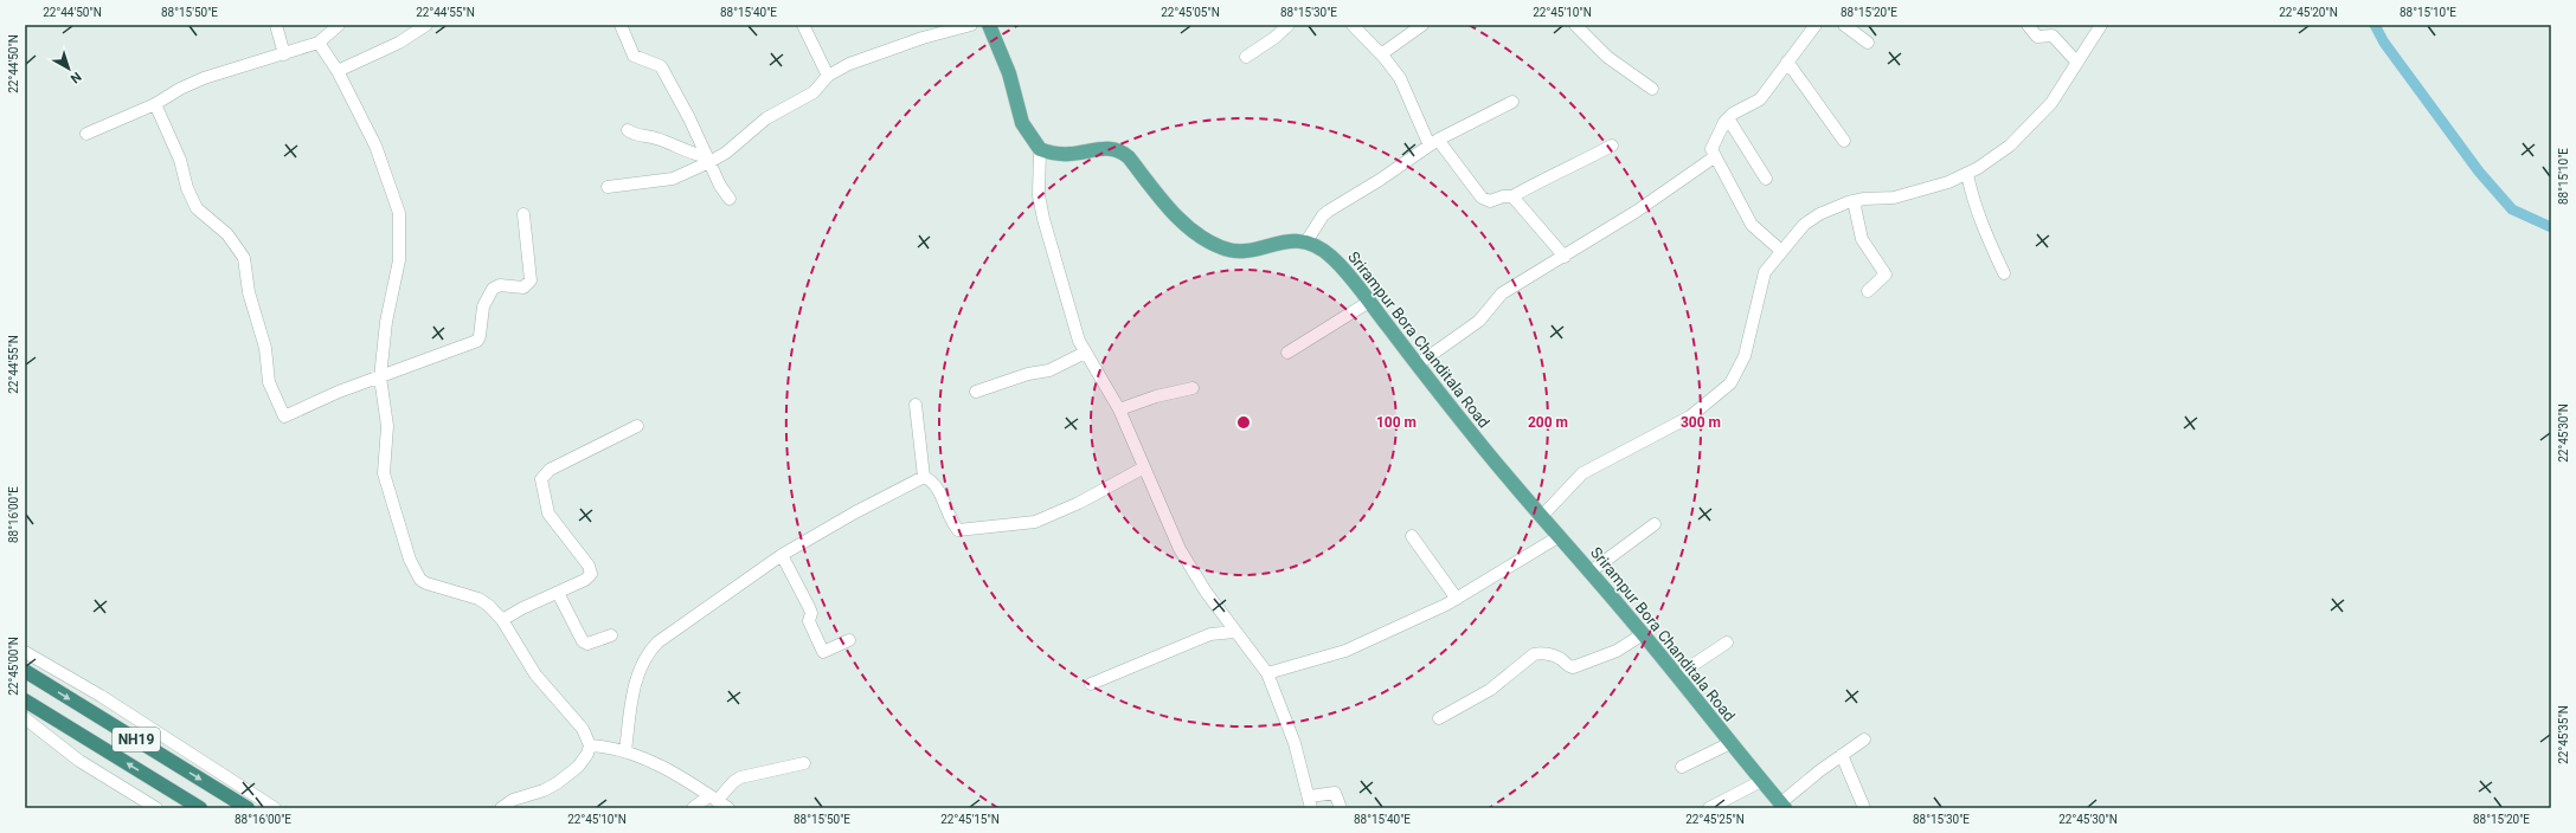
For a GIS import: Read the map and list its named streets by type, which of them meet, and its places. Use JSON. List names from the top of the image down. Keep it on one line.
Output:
{"streets":{"highway":["NH19"],"main road":["Srirampur Bora Chanditala Road"]},"north":"bottom right","coordinates":["22°44'50\"N","88°15'50\"E","22°44'55\"N","88°15'40\"E","22°45'05\"N","88°15'30\"E","22°45'10\"N","88°15'20\"E","22°45'20\"N","88°15'10\"E","22°45'30\"N","88°16'00\"E","22°45'00\"N","22°45'35\"N","22°45'15\"N","22°45'25\"N"],"rings":["100 m","200 m","300 m"]}
